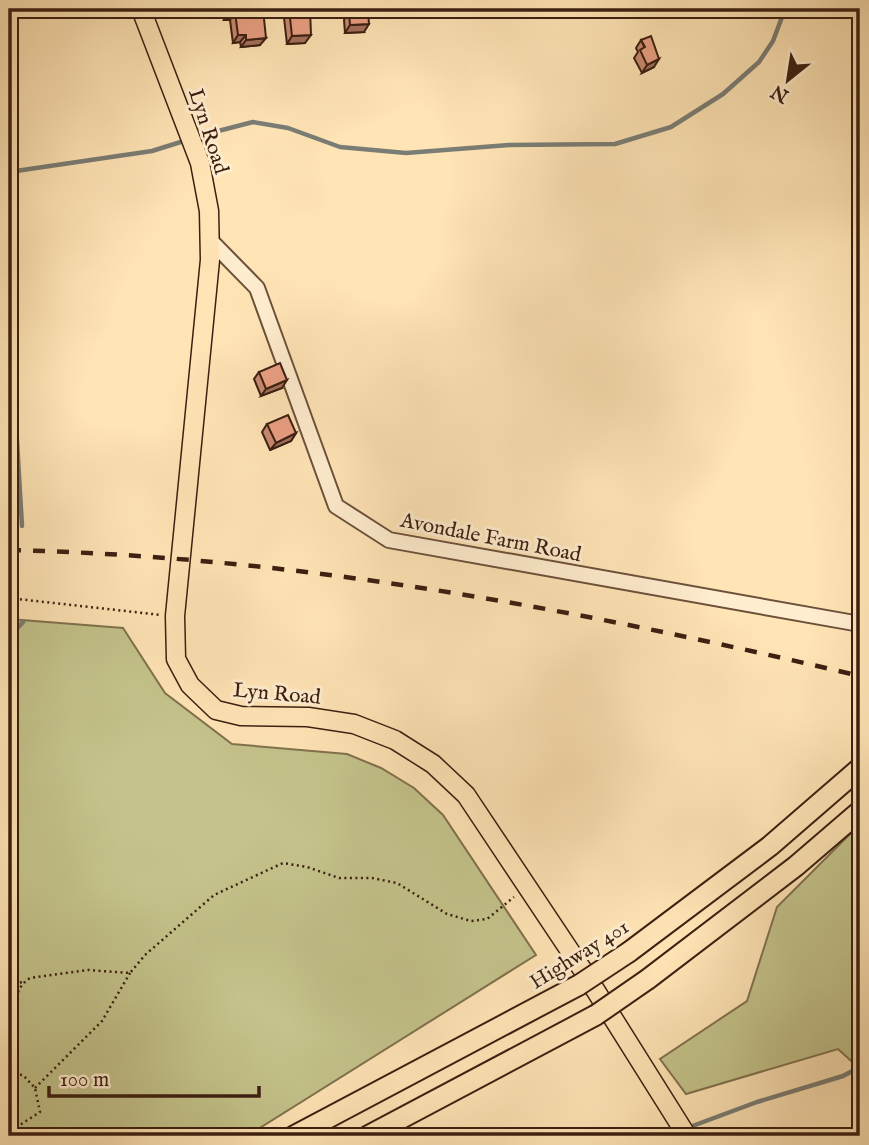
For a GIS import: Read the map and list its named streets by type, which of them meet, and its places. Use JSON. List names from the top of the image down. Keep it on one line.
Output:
{"streets":{"highway":["Highway 401"],"main road":["Lyn Road"],"street":["Avondale Farm Road"]},"crossings":[["Lyn Road","Avondale Farm Road"]],"scale_bar":"100 m","north":"bottom left"}
